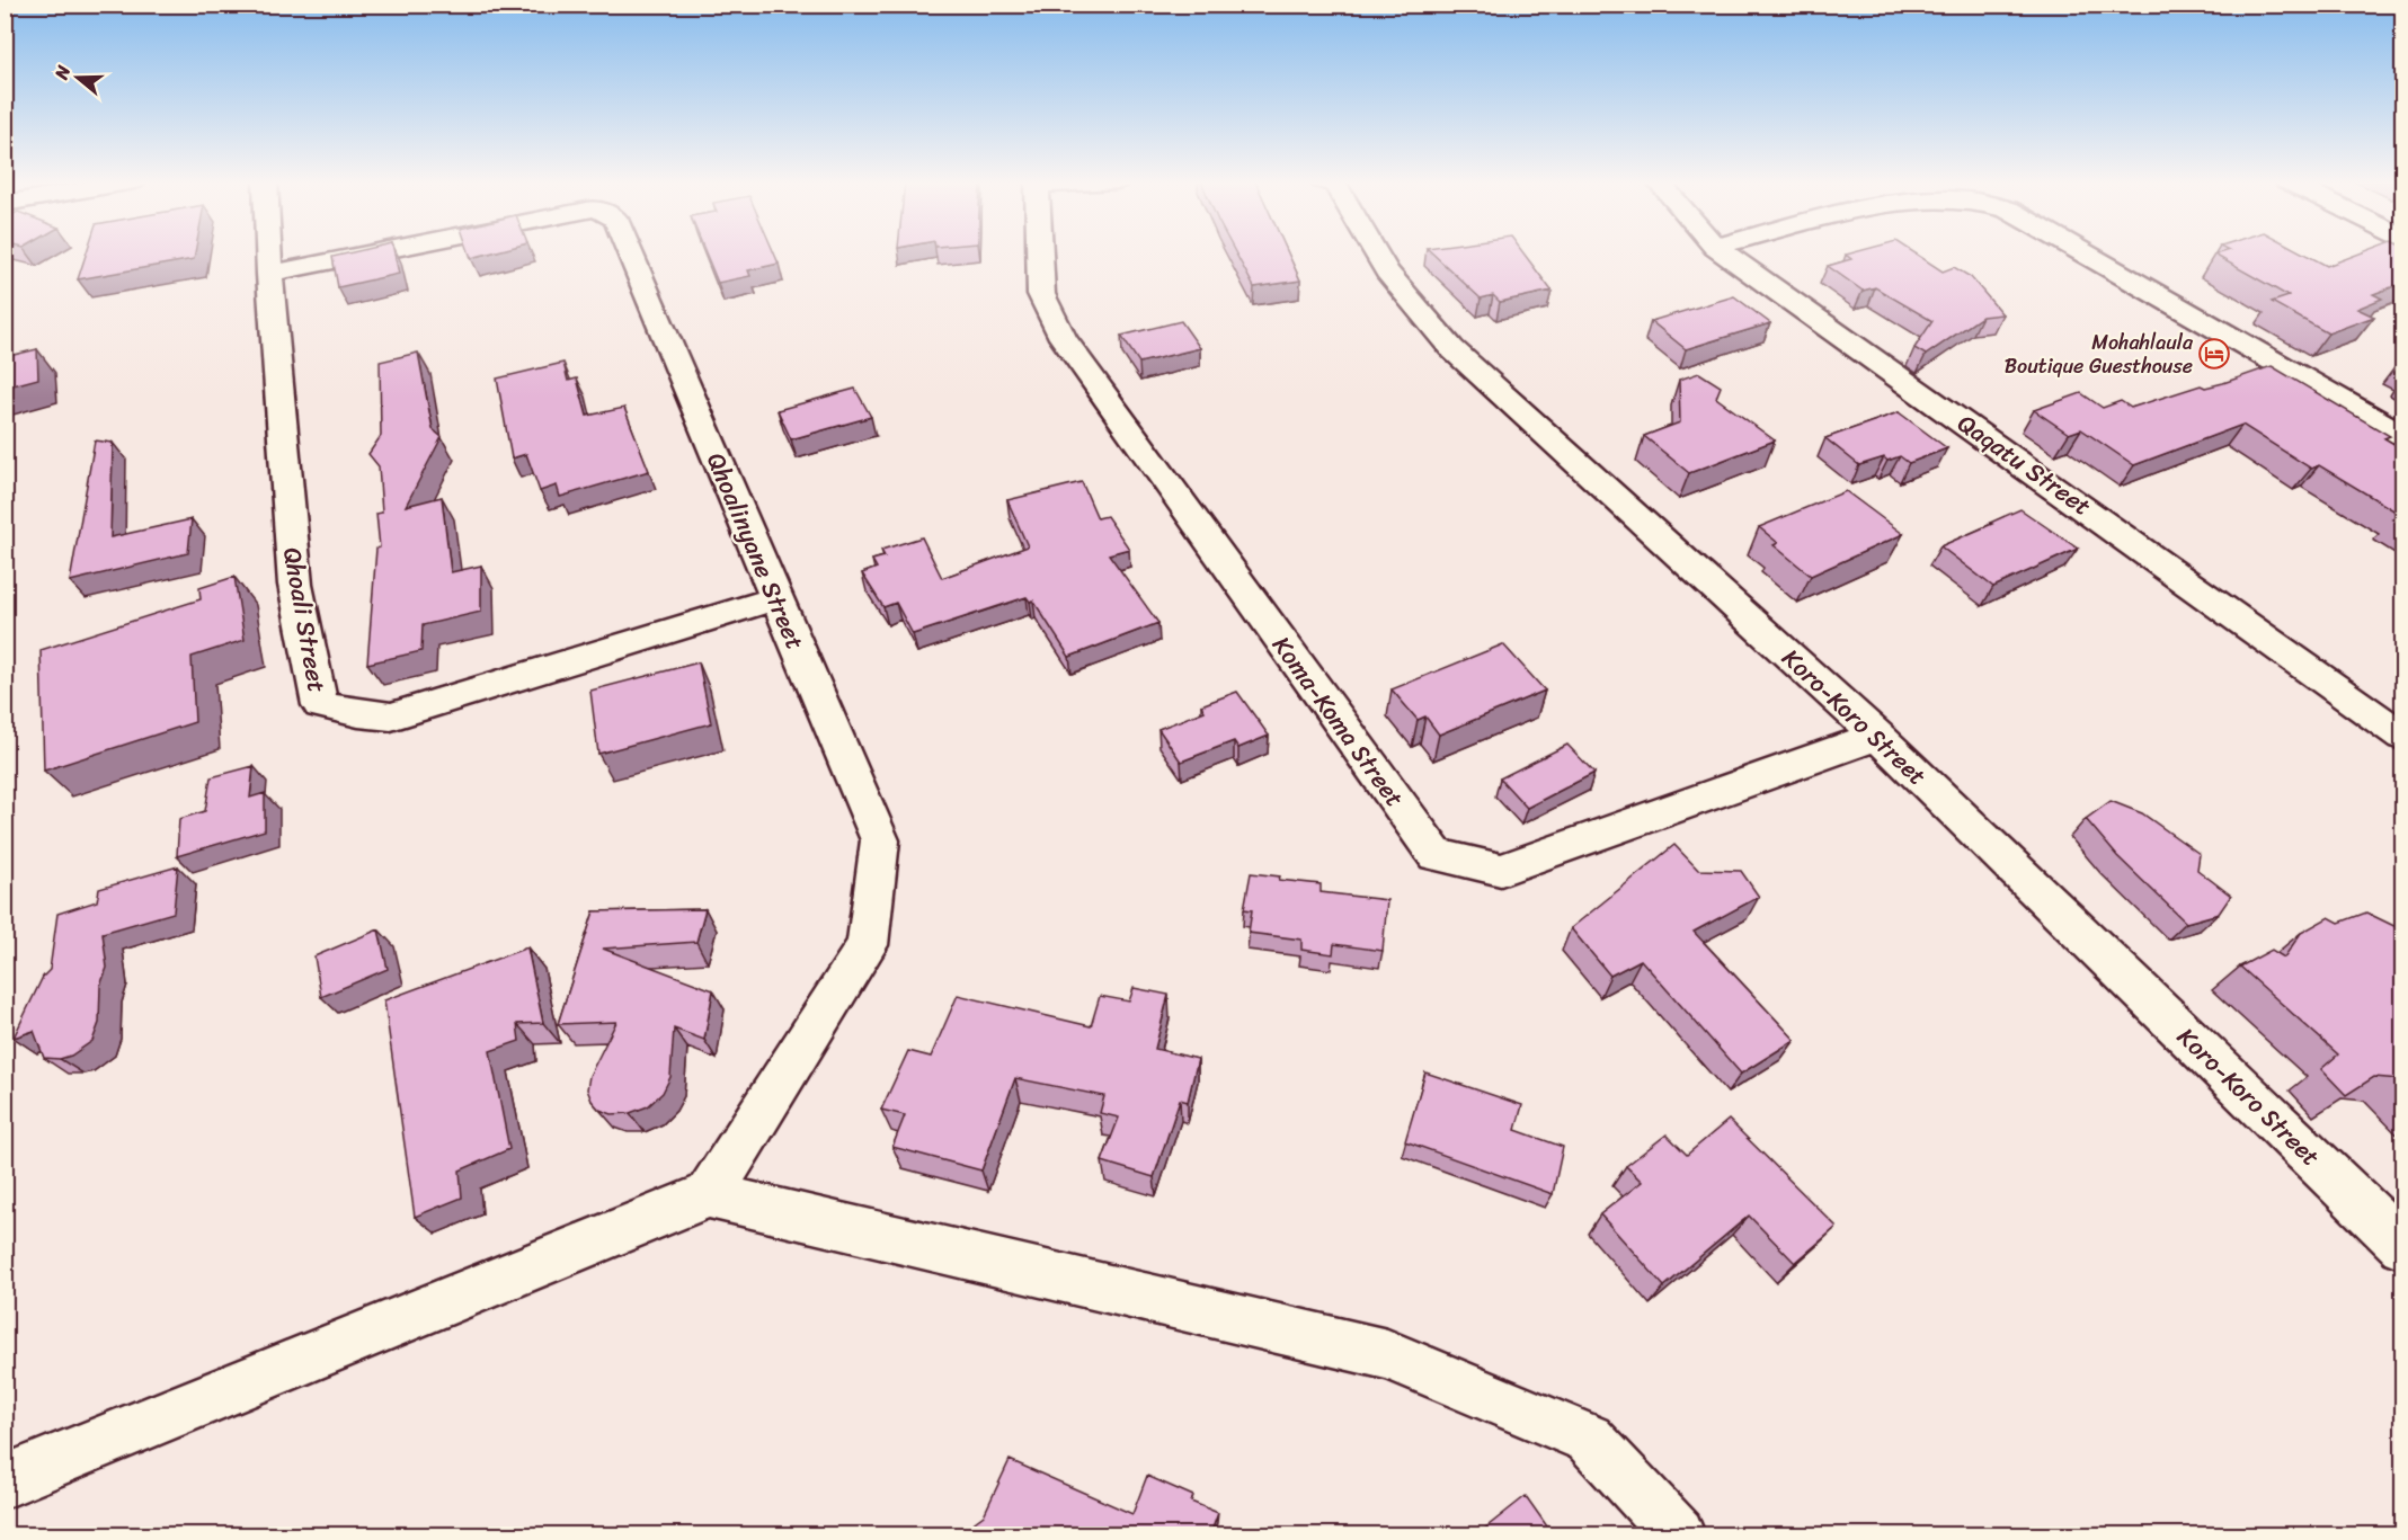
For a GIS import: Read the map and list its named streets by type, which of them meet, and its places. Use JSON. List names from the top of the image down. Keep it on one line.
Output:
{"streets":{"street":["Qaqatu Street","Qhoalinyane Street","Qhoali Street","Koro-Koro Street","Koma-Koma Street"]},"crossings":[["Qhoalinyane Street","Qhoali Street"],["Koro-Koro Street","Koma-Koma Street"]],"places":{"hotel":["Mohahlaula Boutique Guesthouse"]},"north":"left"}
